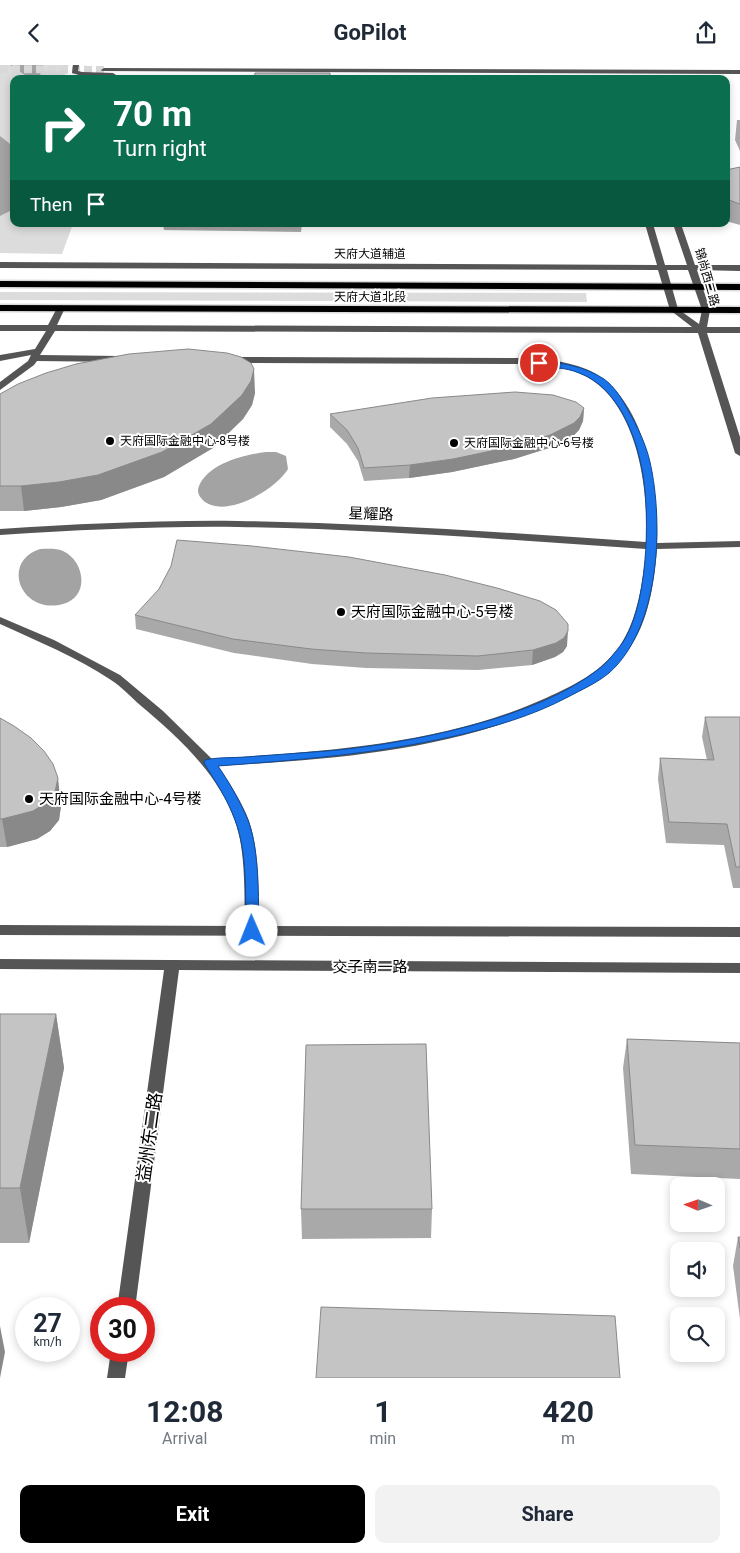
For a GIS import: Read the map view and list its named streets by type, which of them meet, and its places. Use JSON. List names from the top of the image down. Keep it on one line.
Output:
{"streets":{"main road":["天府大道北段"],"street":["天府大道辅道","锦尚西二路","星耀路","交子南一路","益州东二路"]},"crossings":[["天府大道辅道","锦尚西二路"],["锦尚西二路","天府大道北段"],["交子南一路","益州东二路"]],"places":["天府国际金融中心-8号楼","天府国际金融中心-6号楼","天府国际金融中心-5号楼","天府国际金融中心-4号楼"],"north":"left","page":{"header":"GoPilot","turn":["70 m","Turn right"],"then":"Then","speed":"27 km/h","limit":"30","eta":["12:08","Arrival","1","min","420","m"],"buttons":["Exit","Share"]}}
